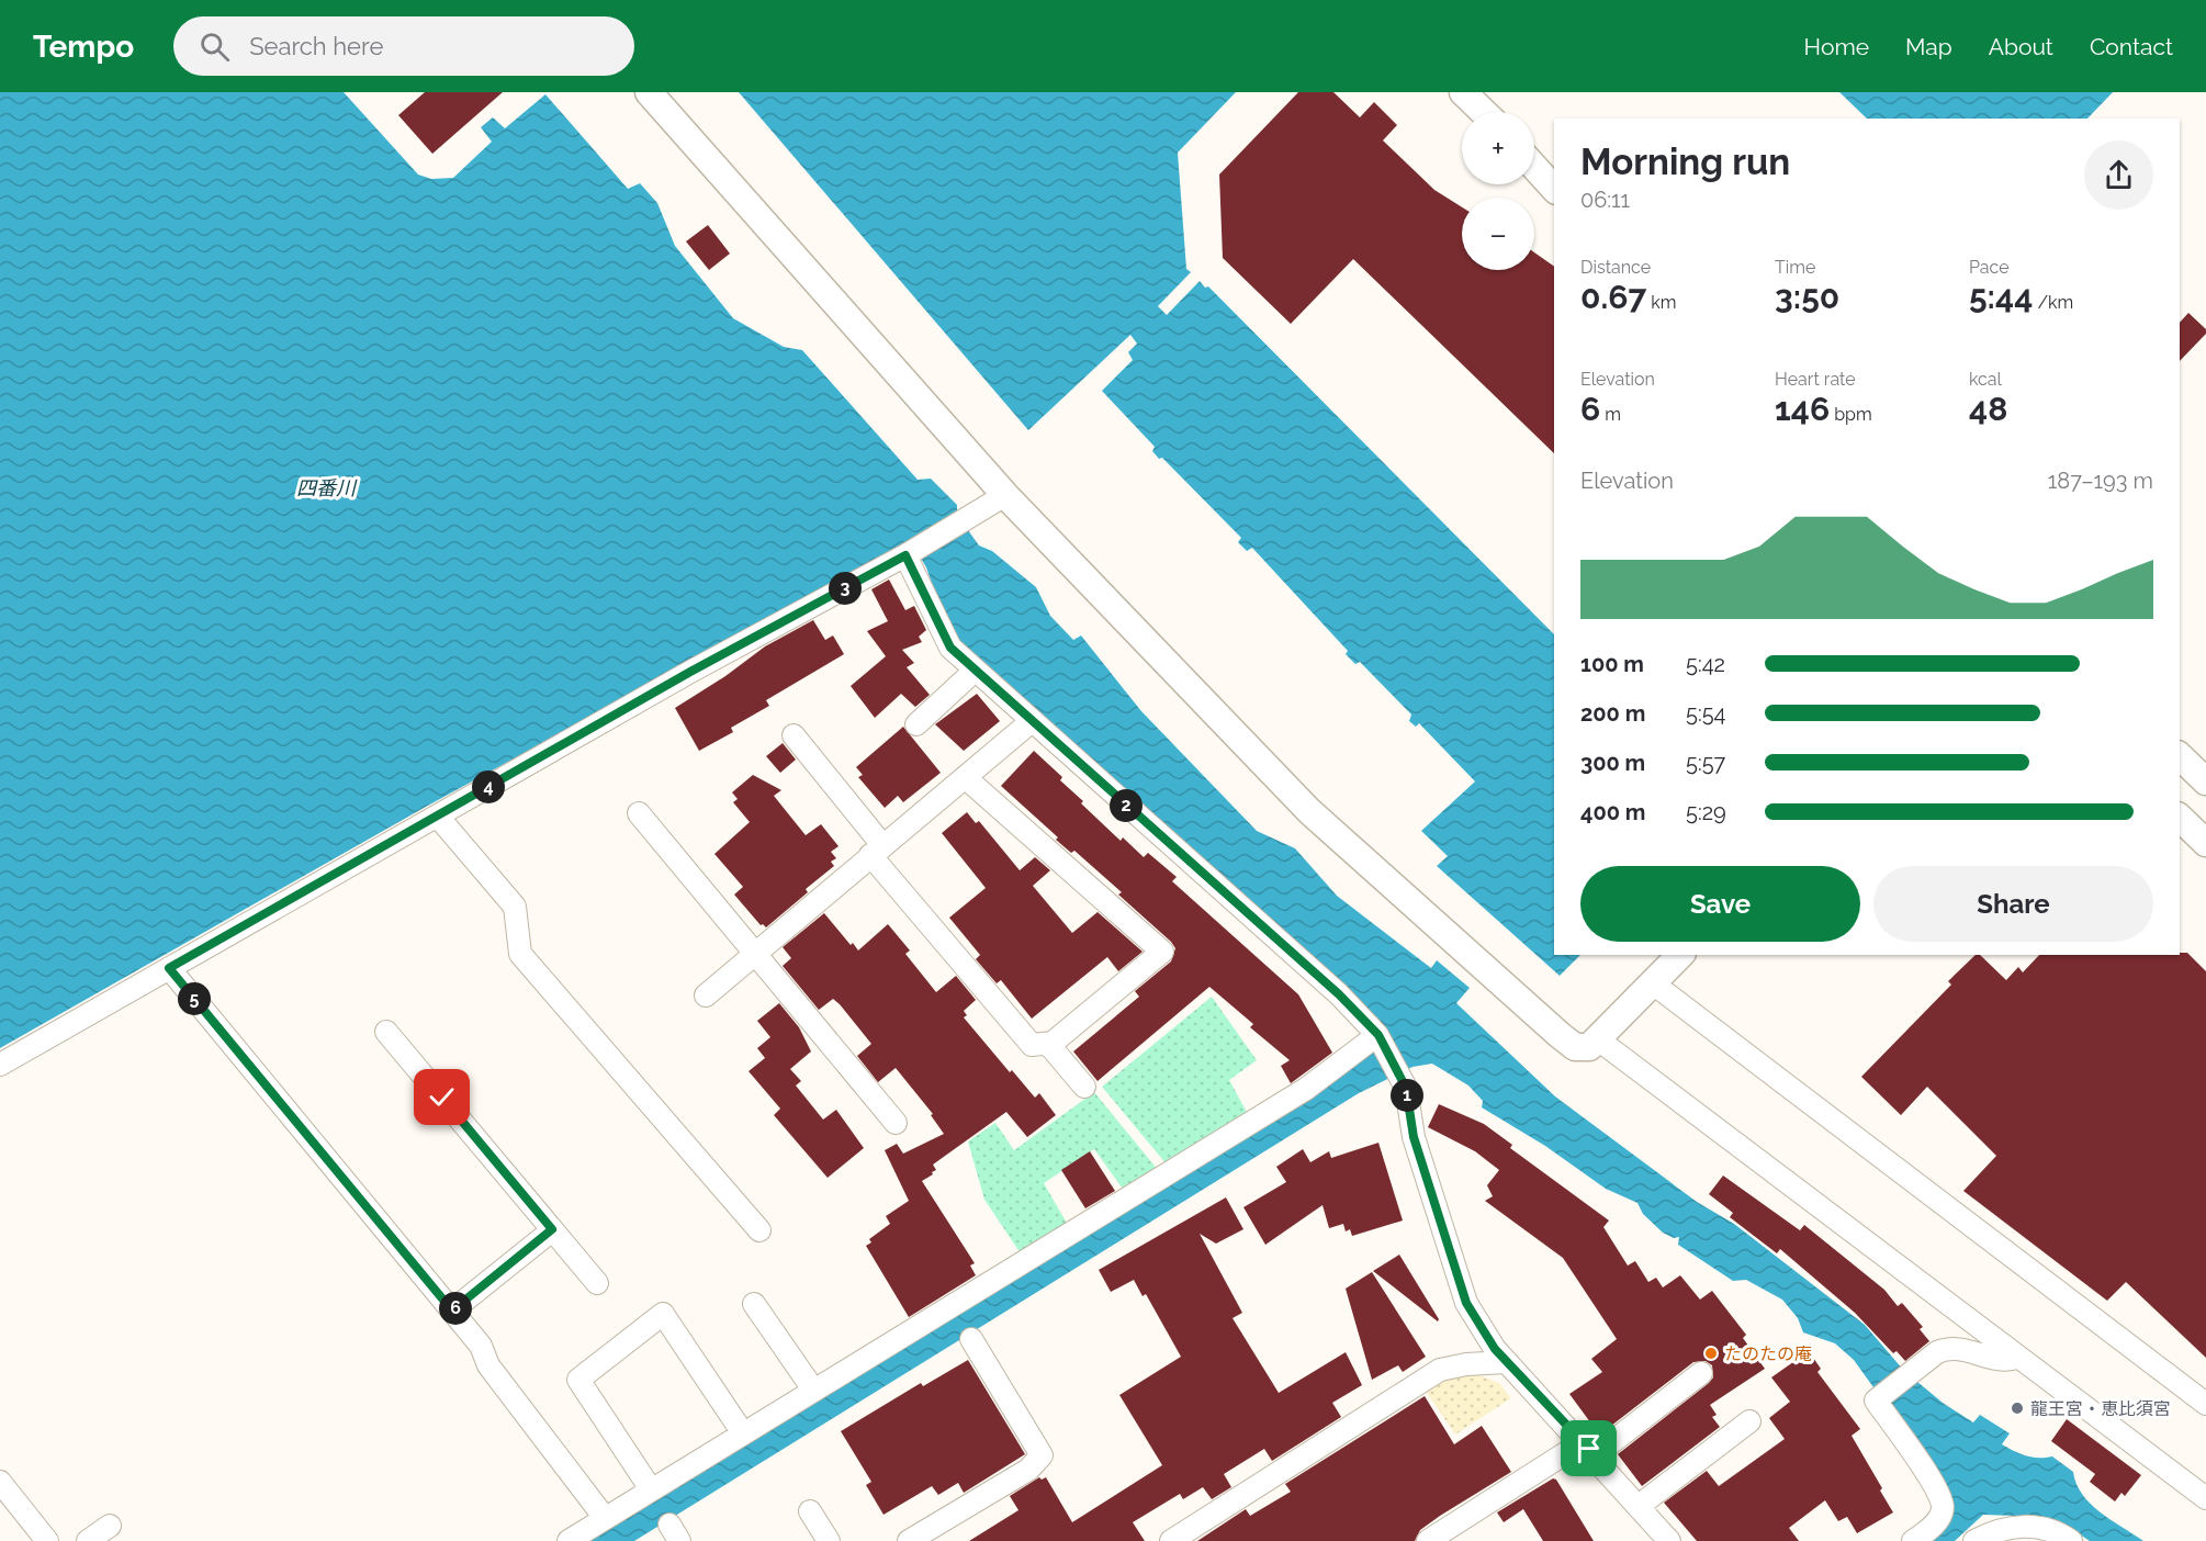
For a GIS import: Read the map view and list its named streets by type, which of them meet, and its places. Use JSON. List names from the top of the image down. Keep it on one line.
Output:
{"water":["四番川"],"places":["たのたの庵","龍王宮・恵比須宮"],"page":{"header":"Tempo","search":"Search here","nav":["Home","Map","About","Contact"],"map_buttons":["+","−"],"heading":["Morning run","06:11"],"stats":[["Distance","0.67 km"],["Time","3:50"],["Pace","5:44 /km"],["Elevation","6 m"],["Heart rate","146 bpm"],["kcal","48"]],"chart":["Elevation","187–193 m"],"pins":["3","4","2","5","1","6"],"list":[{"name":"100 m","note":"5:42"},{"name":"200 m","note":"5:54"},{"name":"300 m","note":"5:57"},{"name":"400 m","note":"5:29"}],"buttons":["Save","Share"]}}
